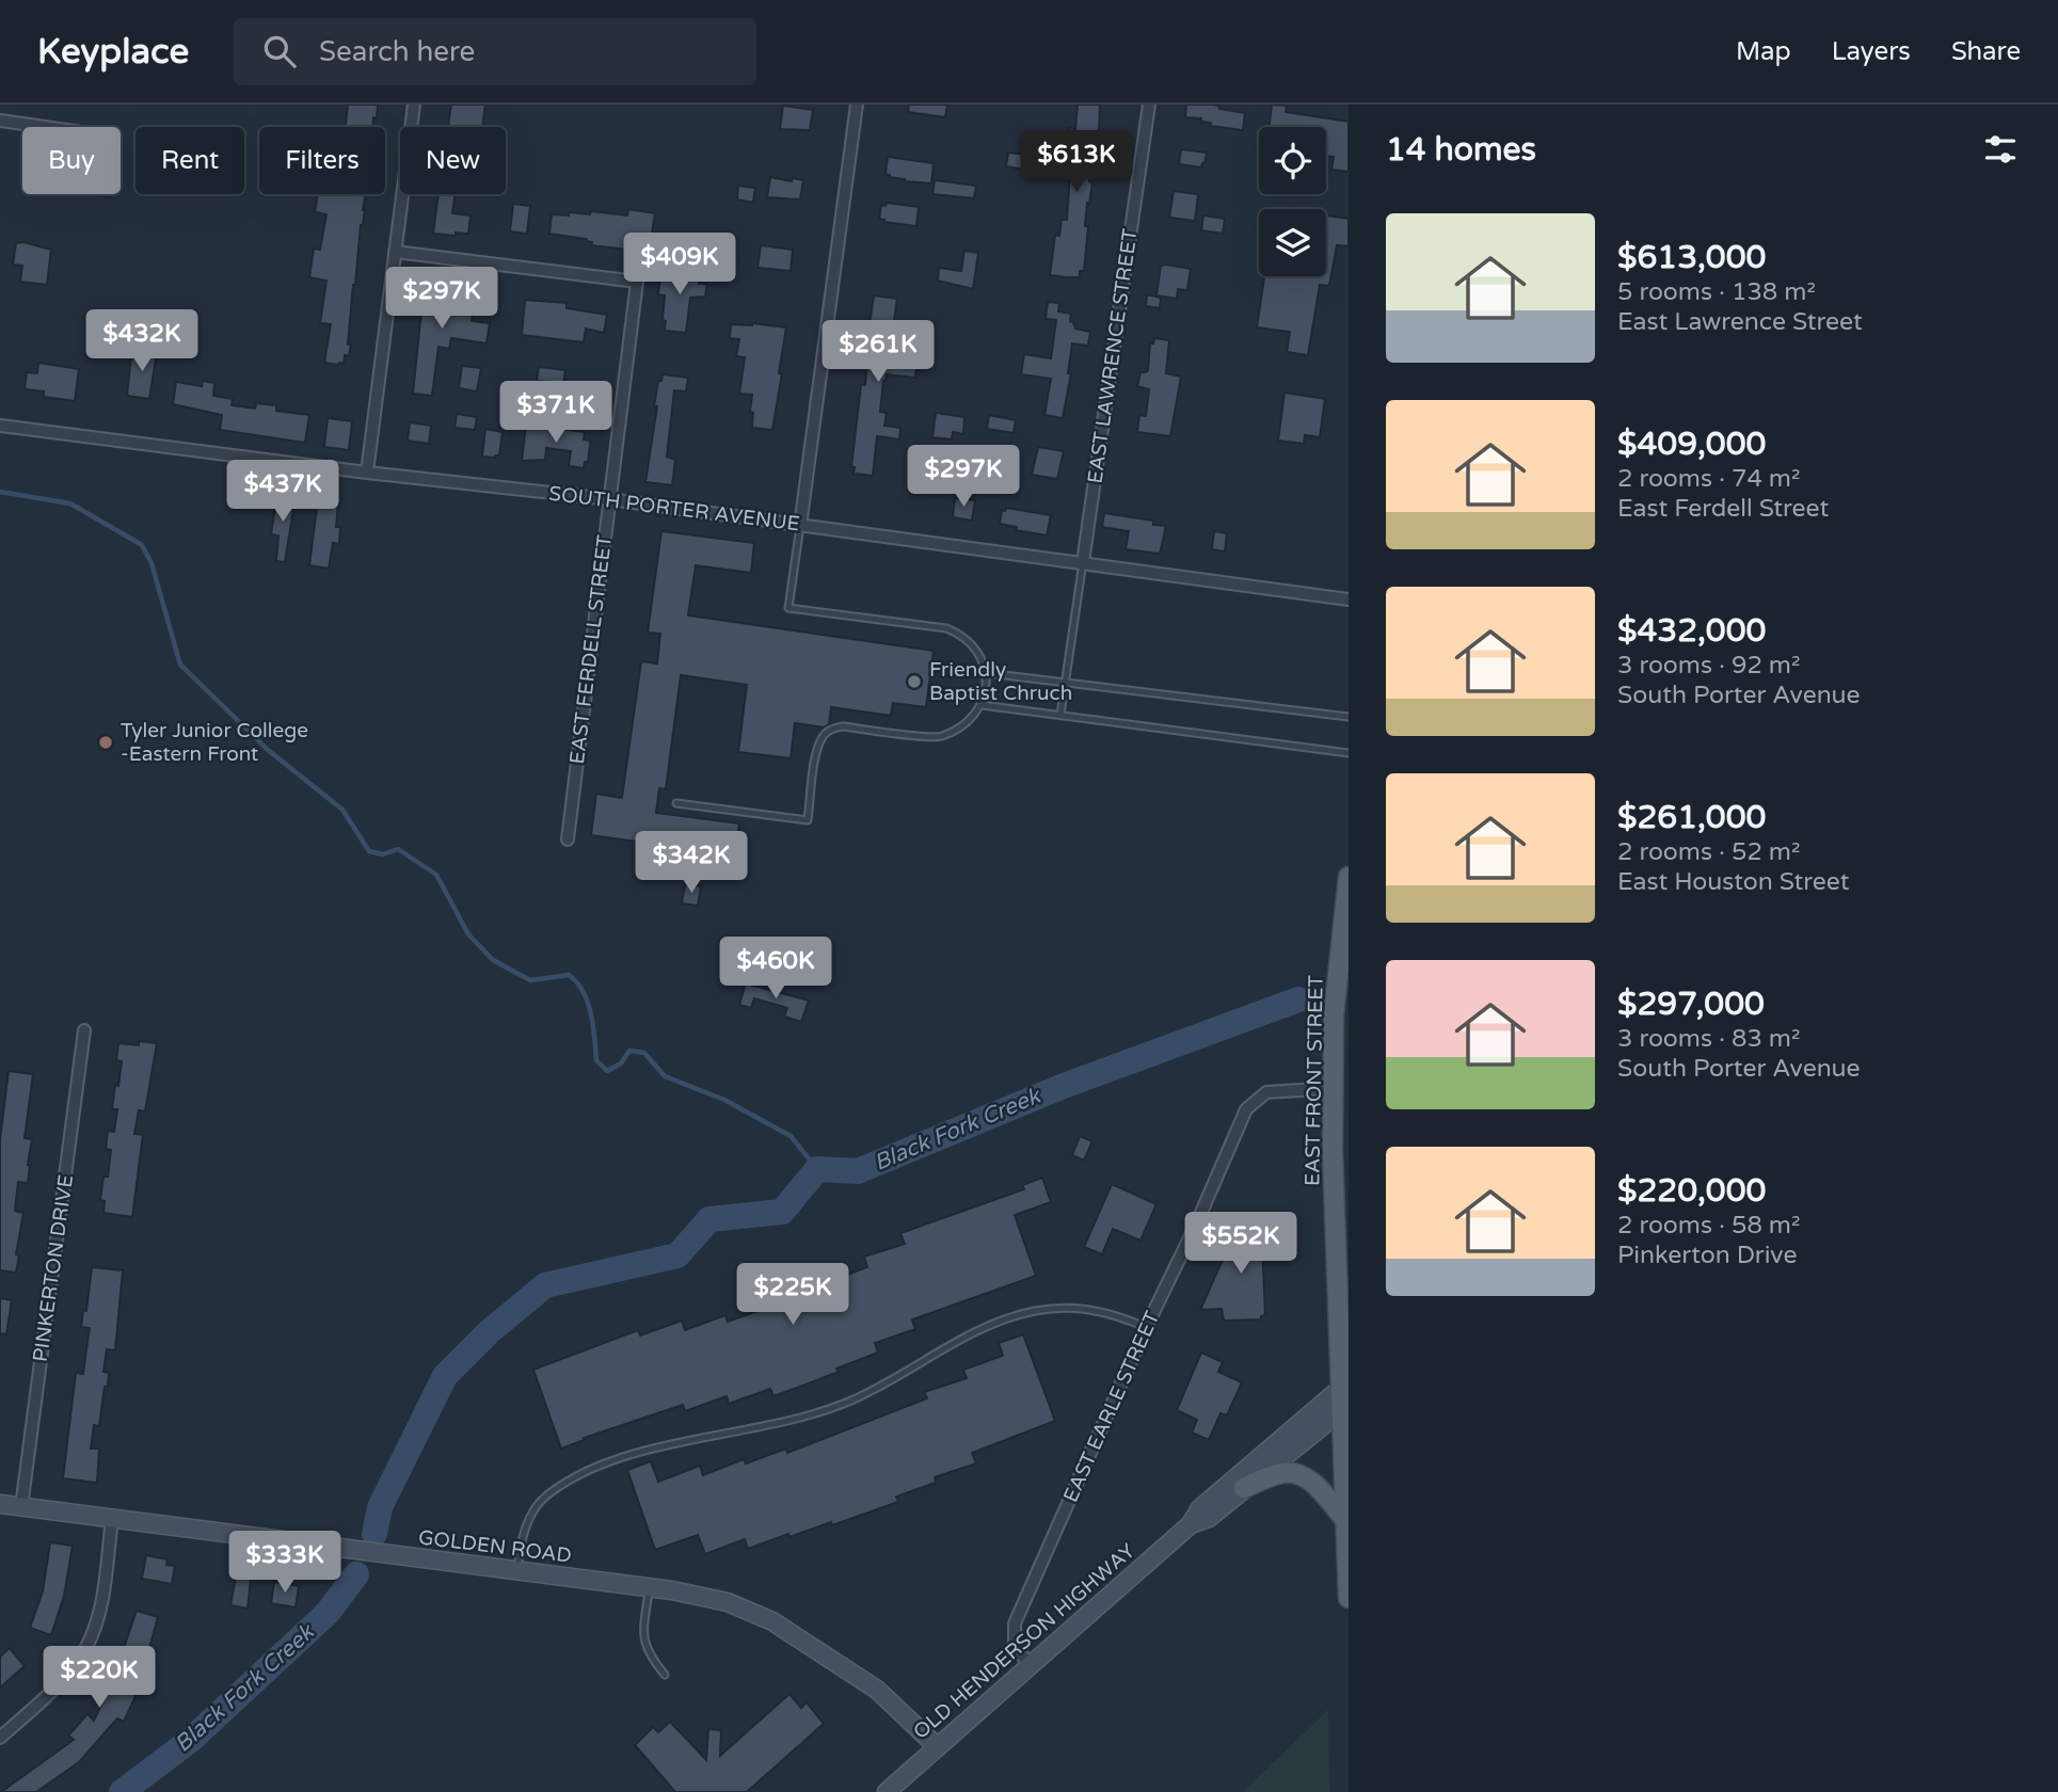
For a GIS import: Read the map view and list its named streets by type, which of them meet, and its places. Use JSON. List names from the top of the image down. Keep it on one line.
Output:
{"streets":{"main road":["EAST FRONT STREET"],"street":["EAST LAWRENCE STREET","SOUTH PORTER AVENUE","EAST FERDELL STREET","PINKERTON DRIVE","EAST EARLE STREET","GOLDEN ROAD","OLD HENDERSON HIGHWAY"]},"crossings":[["EAST LAWRENCE STREET","SOUTH PORTER AVENUE"],["SOUTH PORTER AVENUE","EAST FERDELL STREET"],["EAST FRONT STREET","EAST EARLE STREET"],["EAST FRONT STREET","OLD HENDERSON HIGHWAY"],["PINKERTON DRIVE","GOLDEN ROAD"],["EAST EARLE STREET","OLD HENDERSON HIGHWAY"],["GOLDEN ROAD","OLD HENDERSON HIGHWAY"]],"water":["Black Fork Creek"],"places":["Friendly Baptist Chruch","Tyler Junior College -Eastern Front"],"page":{"header":"Keyplace","search":"Search here","nav":["Map","Layers","Share"],"heading":"14 homes","chip":["Buy","Rent","Filters","New"],"price":["$613K","$409K","$297K","$432K","$261K","$371K","$297K","$437K","$342K","$460K","$552K","$225K","$333K","$220K"],"list":[{"name":"$613,000","note":"5 rooms · 138 m² · East Lawrence Street"},{"name":"$409,000","note":"2 rooms · 74 m² · East Ferdell Street"},{"name":"$432,000","note":"3 rooms · 92 m² · South Porter Avenue"},{"name":"$261,000","note":"2 rooms · 52 m² · East Houston Street"},{"name":"$297,000","note":"3 rooms · 83 m² · South Porter Avenue"},{"name":"$220,000","note":"2 rooms · 58 m² · Pinkerton Drive"}]}}
